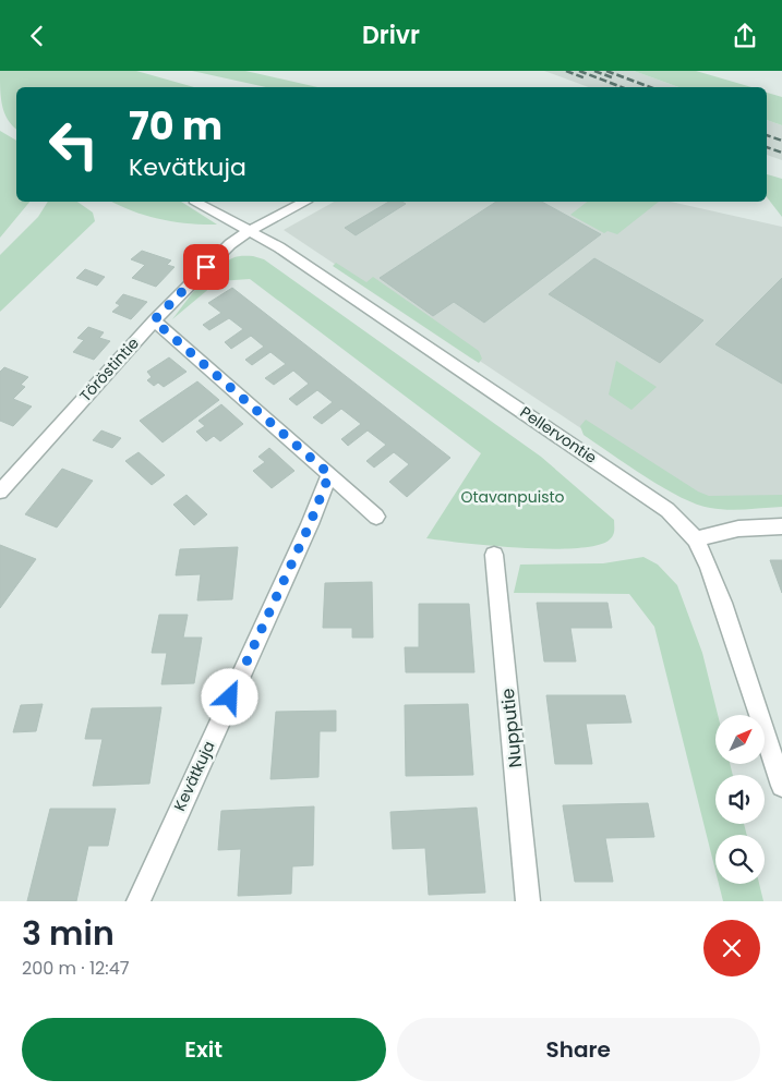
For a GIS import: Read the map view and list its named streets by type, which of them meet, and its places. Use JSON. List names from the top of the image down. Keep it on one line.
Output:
{"streets":{"street":["Töröstintie","Pellervontie","Nupputie","Kevätkuja"]},"crossings":[["Töröstintie","Pellervontie"]],"parks":["Otavanpuisto"],"north":"top right","page":{"header":"Drivr","turn":["70 m","Kevätkuja"],"heading":["3 min","200 m · 12:47"],"buttons":["Exit","Share"]}}
